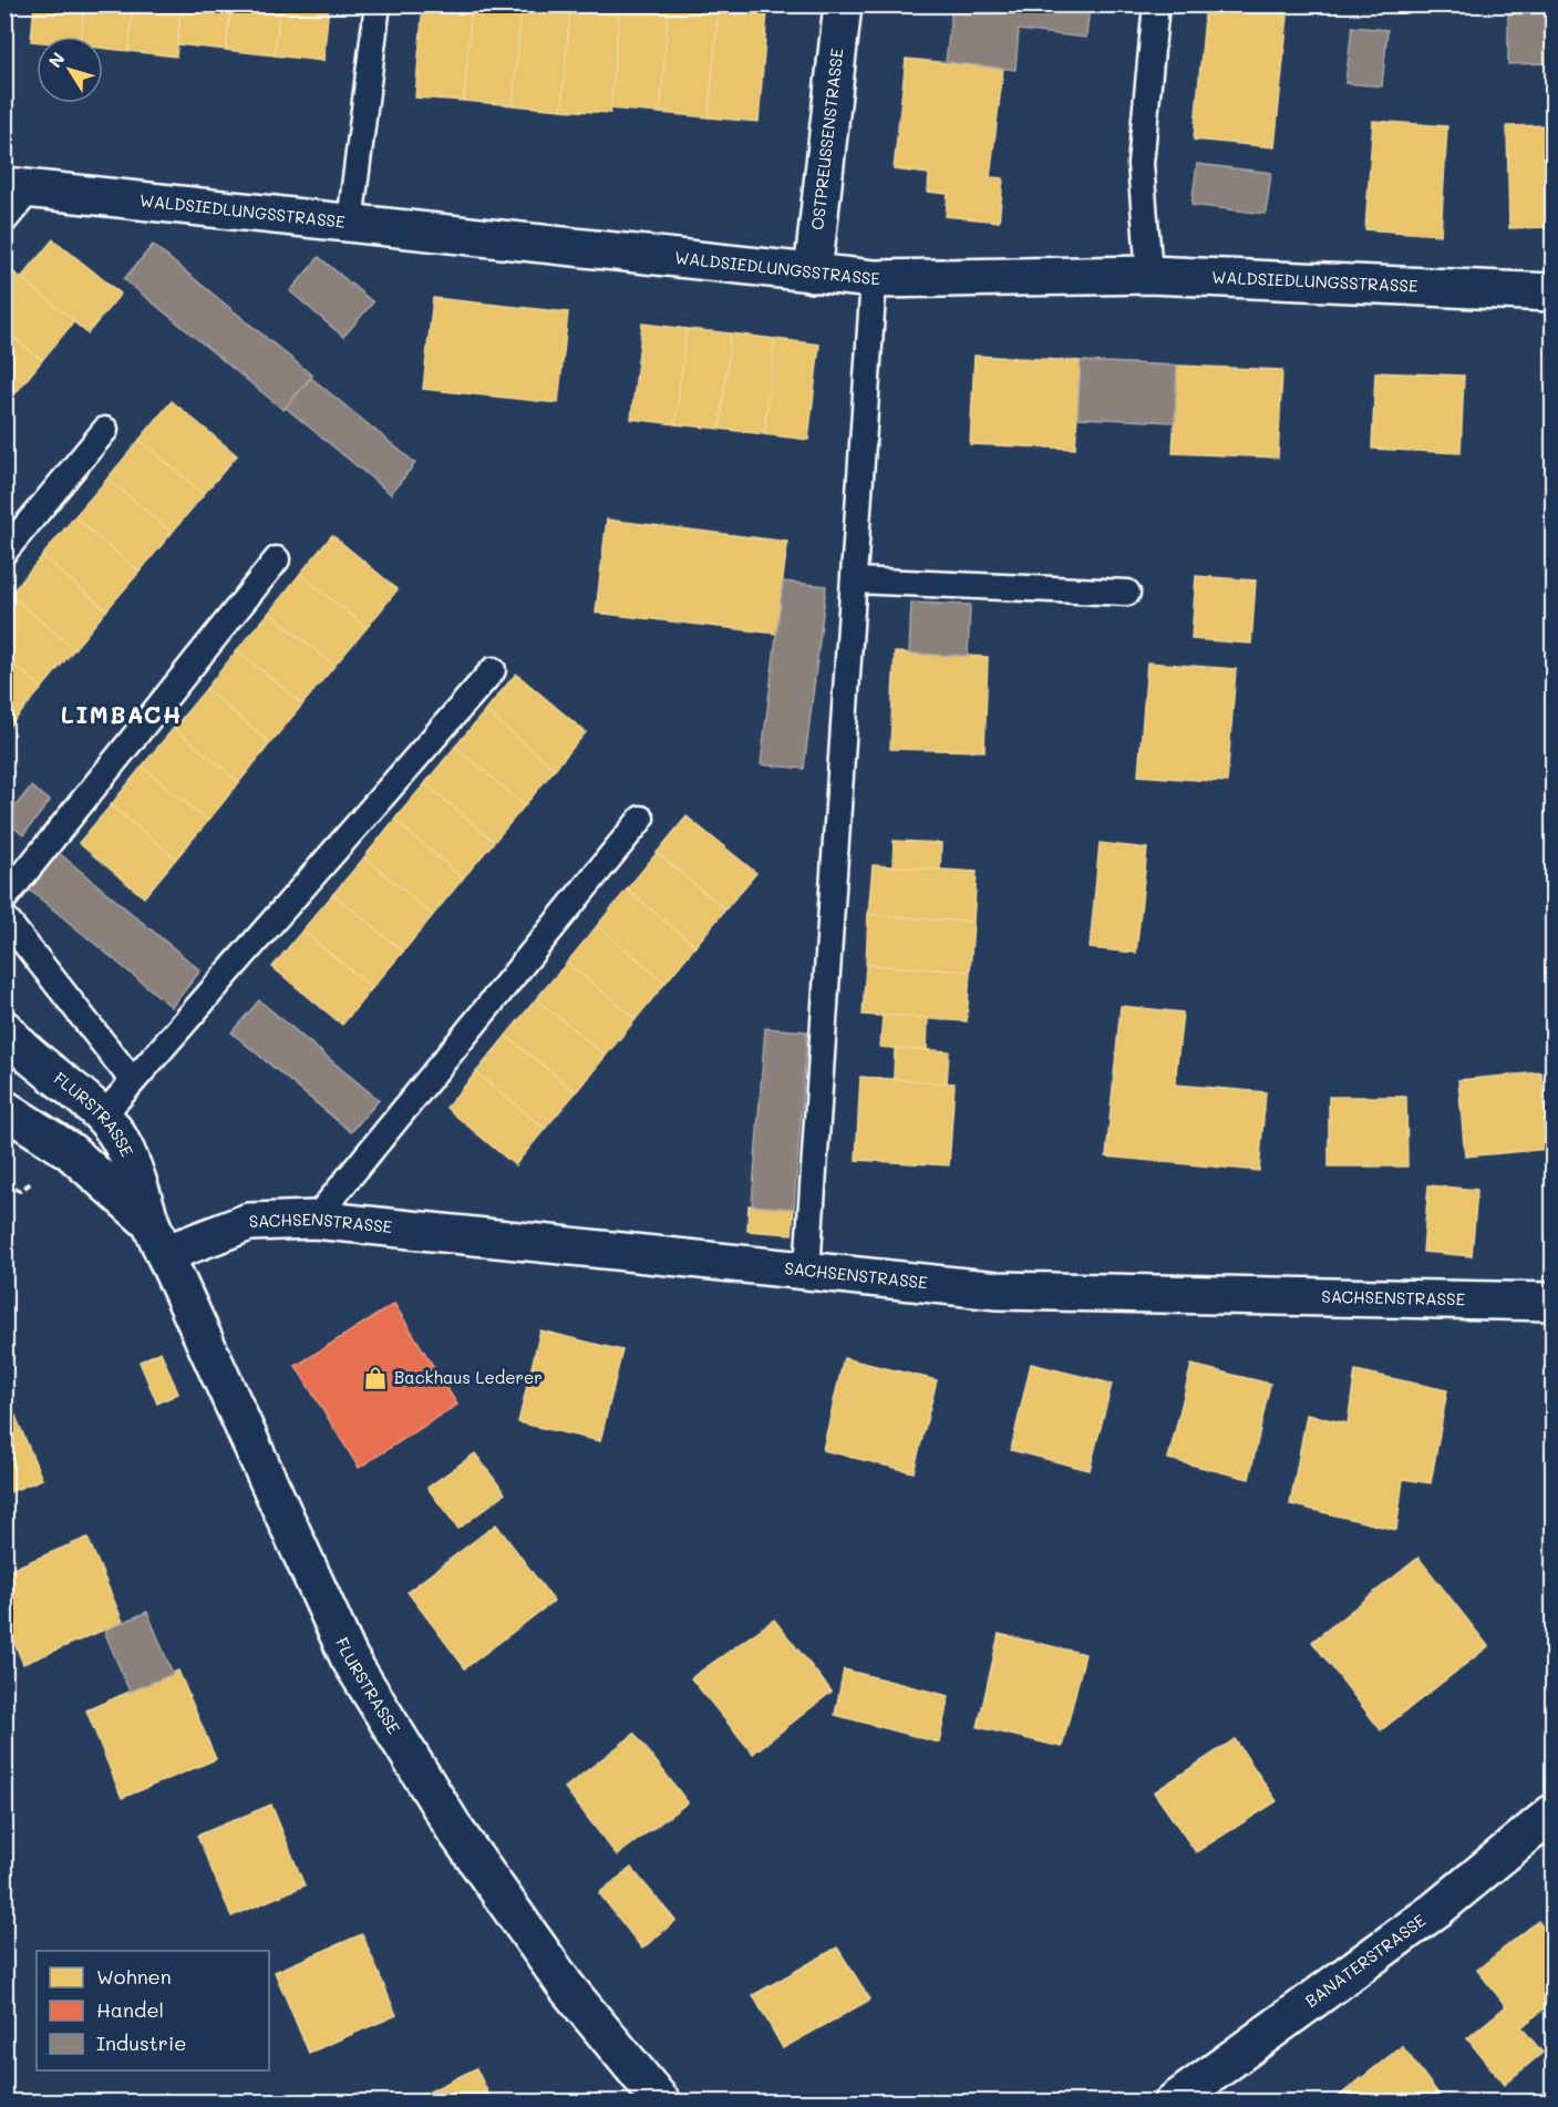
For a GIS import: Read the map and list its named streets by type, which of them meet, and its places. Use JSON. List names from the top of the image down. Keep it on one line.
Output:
{"streets":{"street":["OSTPREUSSENSTRASSE","WALDSIEDLUNGSSTRASSE","FLURSTRASSE","SACHSENSTRASSE","BANATERSTRASSE"]},"crossings":[["OSTPREUSSENSTRASSE","WALDSIEDLUNGSSTRASSE"],["FLURSTRASSE","SACHSENSTRASSE"]],"districts":["LIMBACH"],"places":{"shop":["Backhaus Lederer"]},"legend":["Wohnen","Handel","Industrie"],"north":"top left"}
